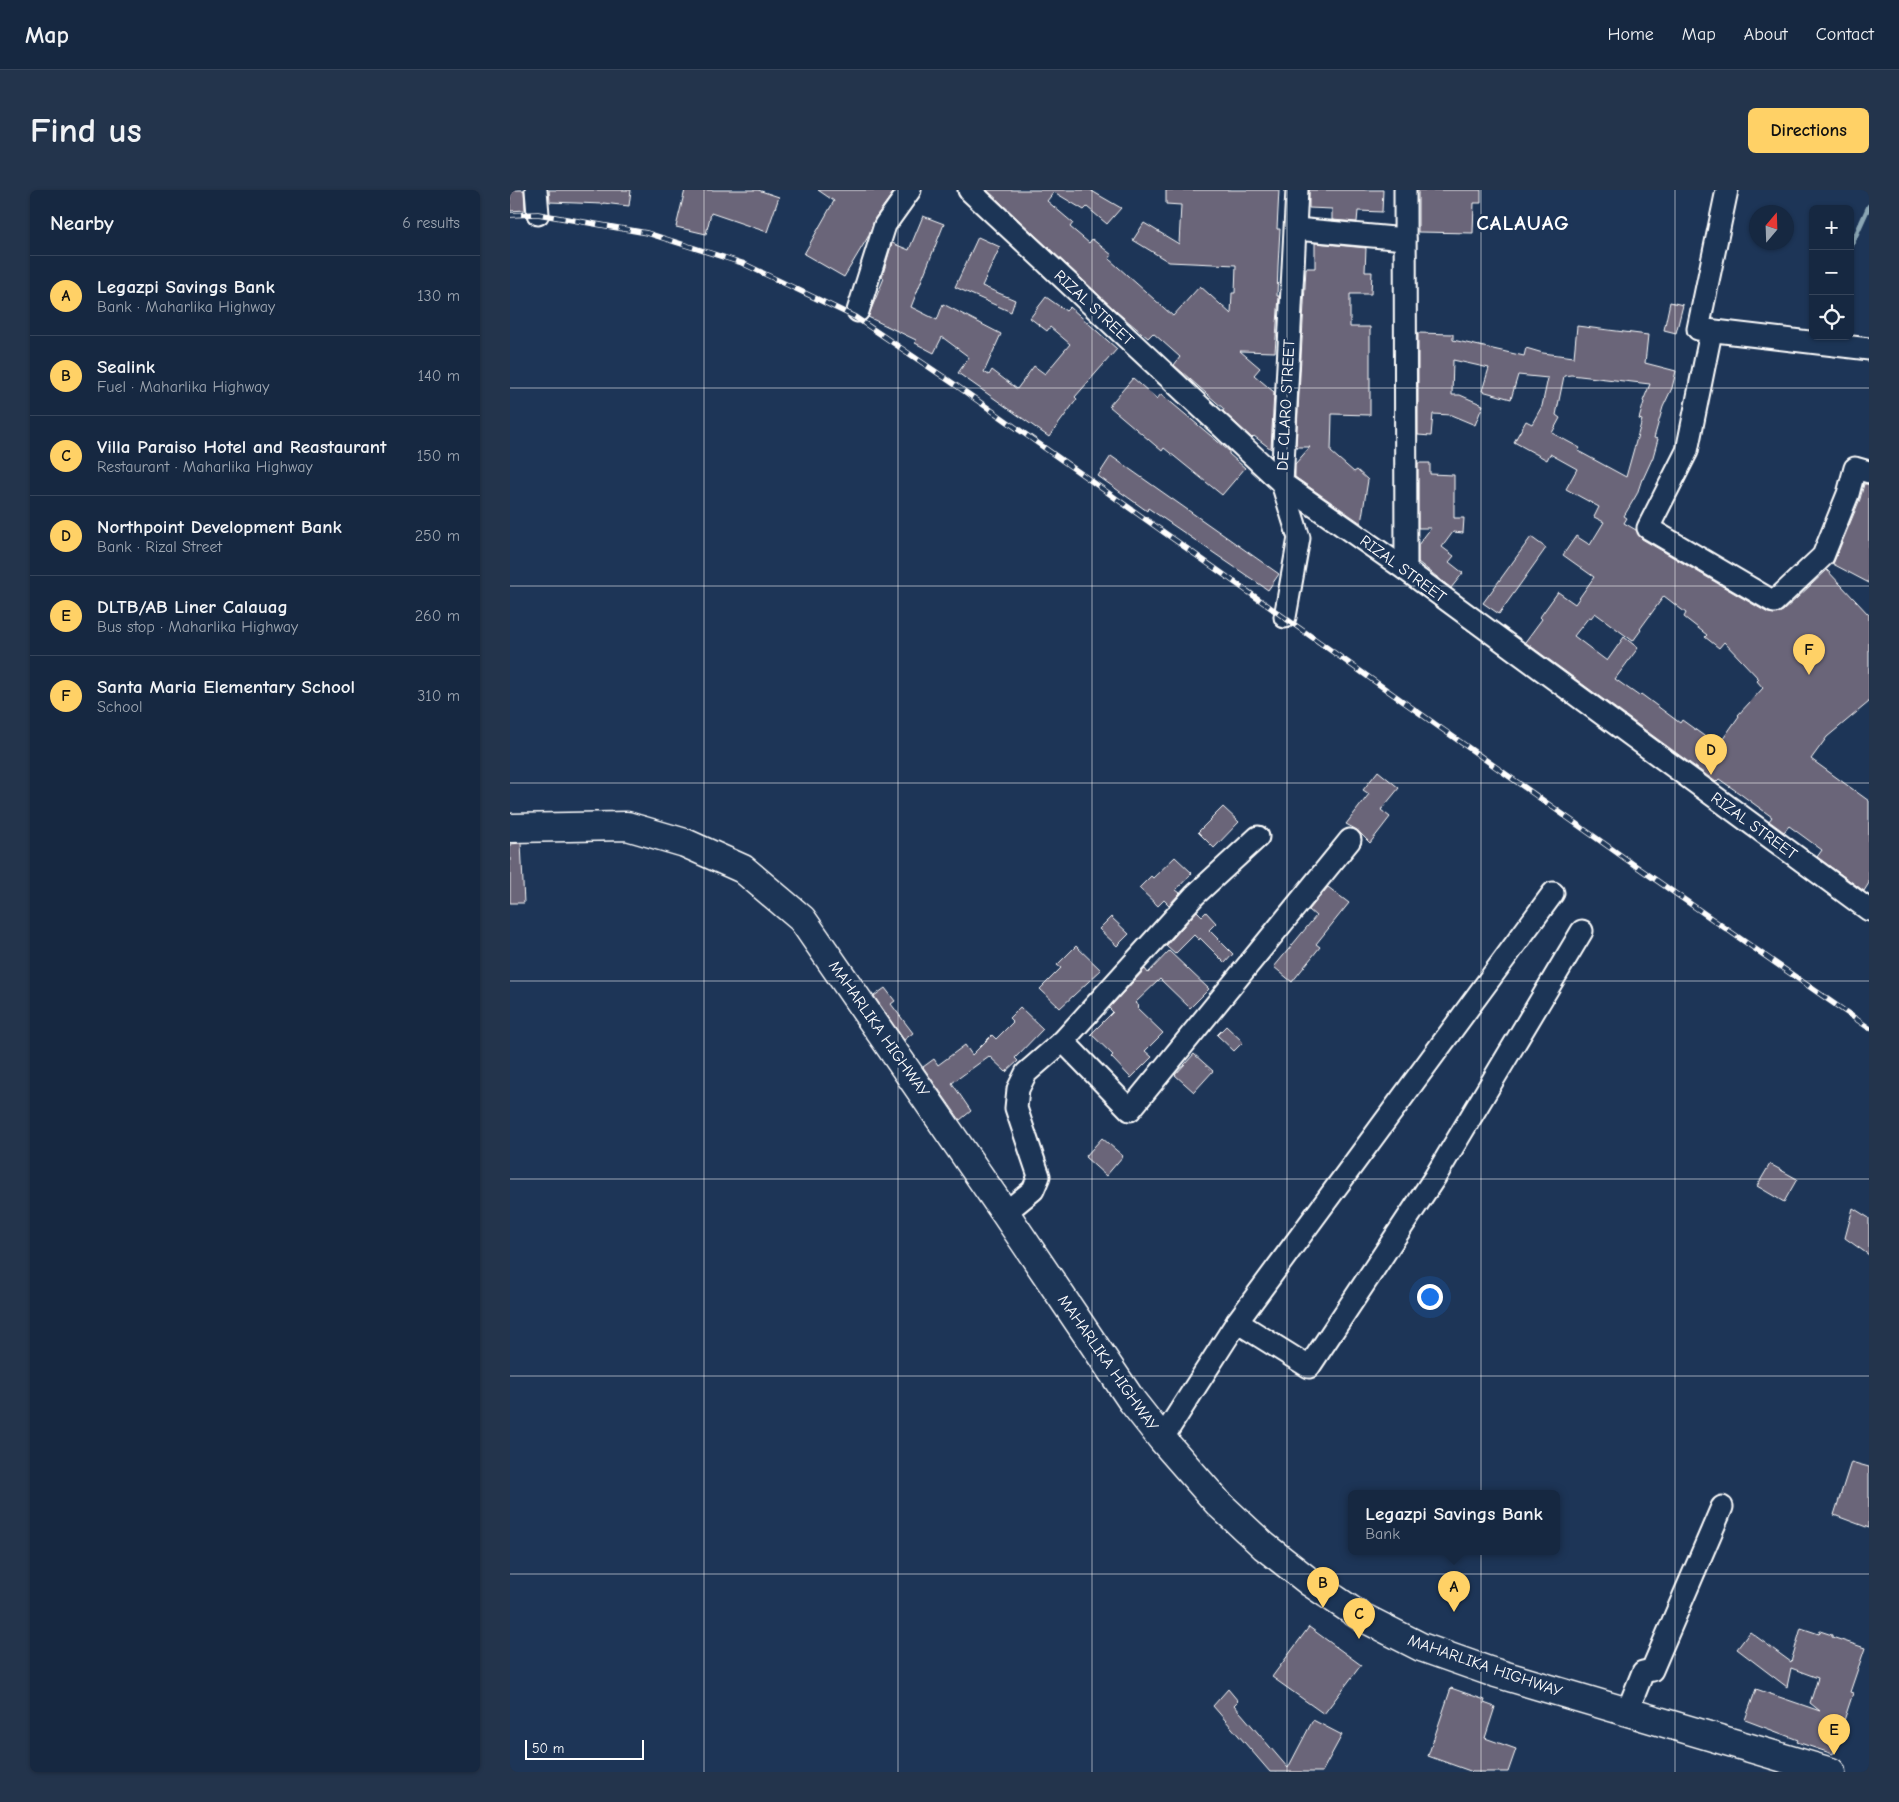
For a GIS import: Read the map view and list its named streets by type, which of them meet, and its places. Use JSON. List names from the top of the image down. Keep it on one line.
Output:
{"streets":{"highway":["MAHARLIKA HIGHWAY"],"street":["RIZAL STREET","DE CLARO STREET"]},"crossings":[["RIZAL STREET","DE CLARO STREET"]],"districts":["CALAUAG"],"scale_bar":"50 m","north":"top","page":{"header":"Map","nav":["Home","Map","About","Contact"],"buttons":"Directions","title":"Find us","heading":["Nearby","6 results"],"map_buttons":["+","−"],"list":[{"mark":"A","name":"Legazpi Savings Bank","note":"Bank · Maharlika Highway","value":"130 m"},{"mark":"B","name":"Sealink","note":"Fuel · Maharlika Highway","value":"140 m"},{"mark":"C","name":"Villa Paraiso Hotel and Reastaurant","note":"Restaurant · Maharlika Highway","value":"150 m"},{"mark":"D","name":"Northpoint Development Bank","note":"Bank · Rizal Street","value":"250 m"},{"mark":"E","name":"DLTB/AB Liner Calauag","note":"Bus stop · Maharlika Highway","value":"260 m"},{"mark":"F","name":"Santa Maria Elementary School","note":"School","value":"310 m"}],"pins":["F","D","B","A","C","E"],"popup":["Legazpi Savings Bank","Bank"],"scale":"50 m"}}
